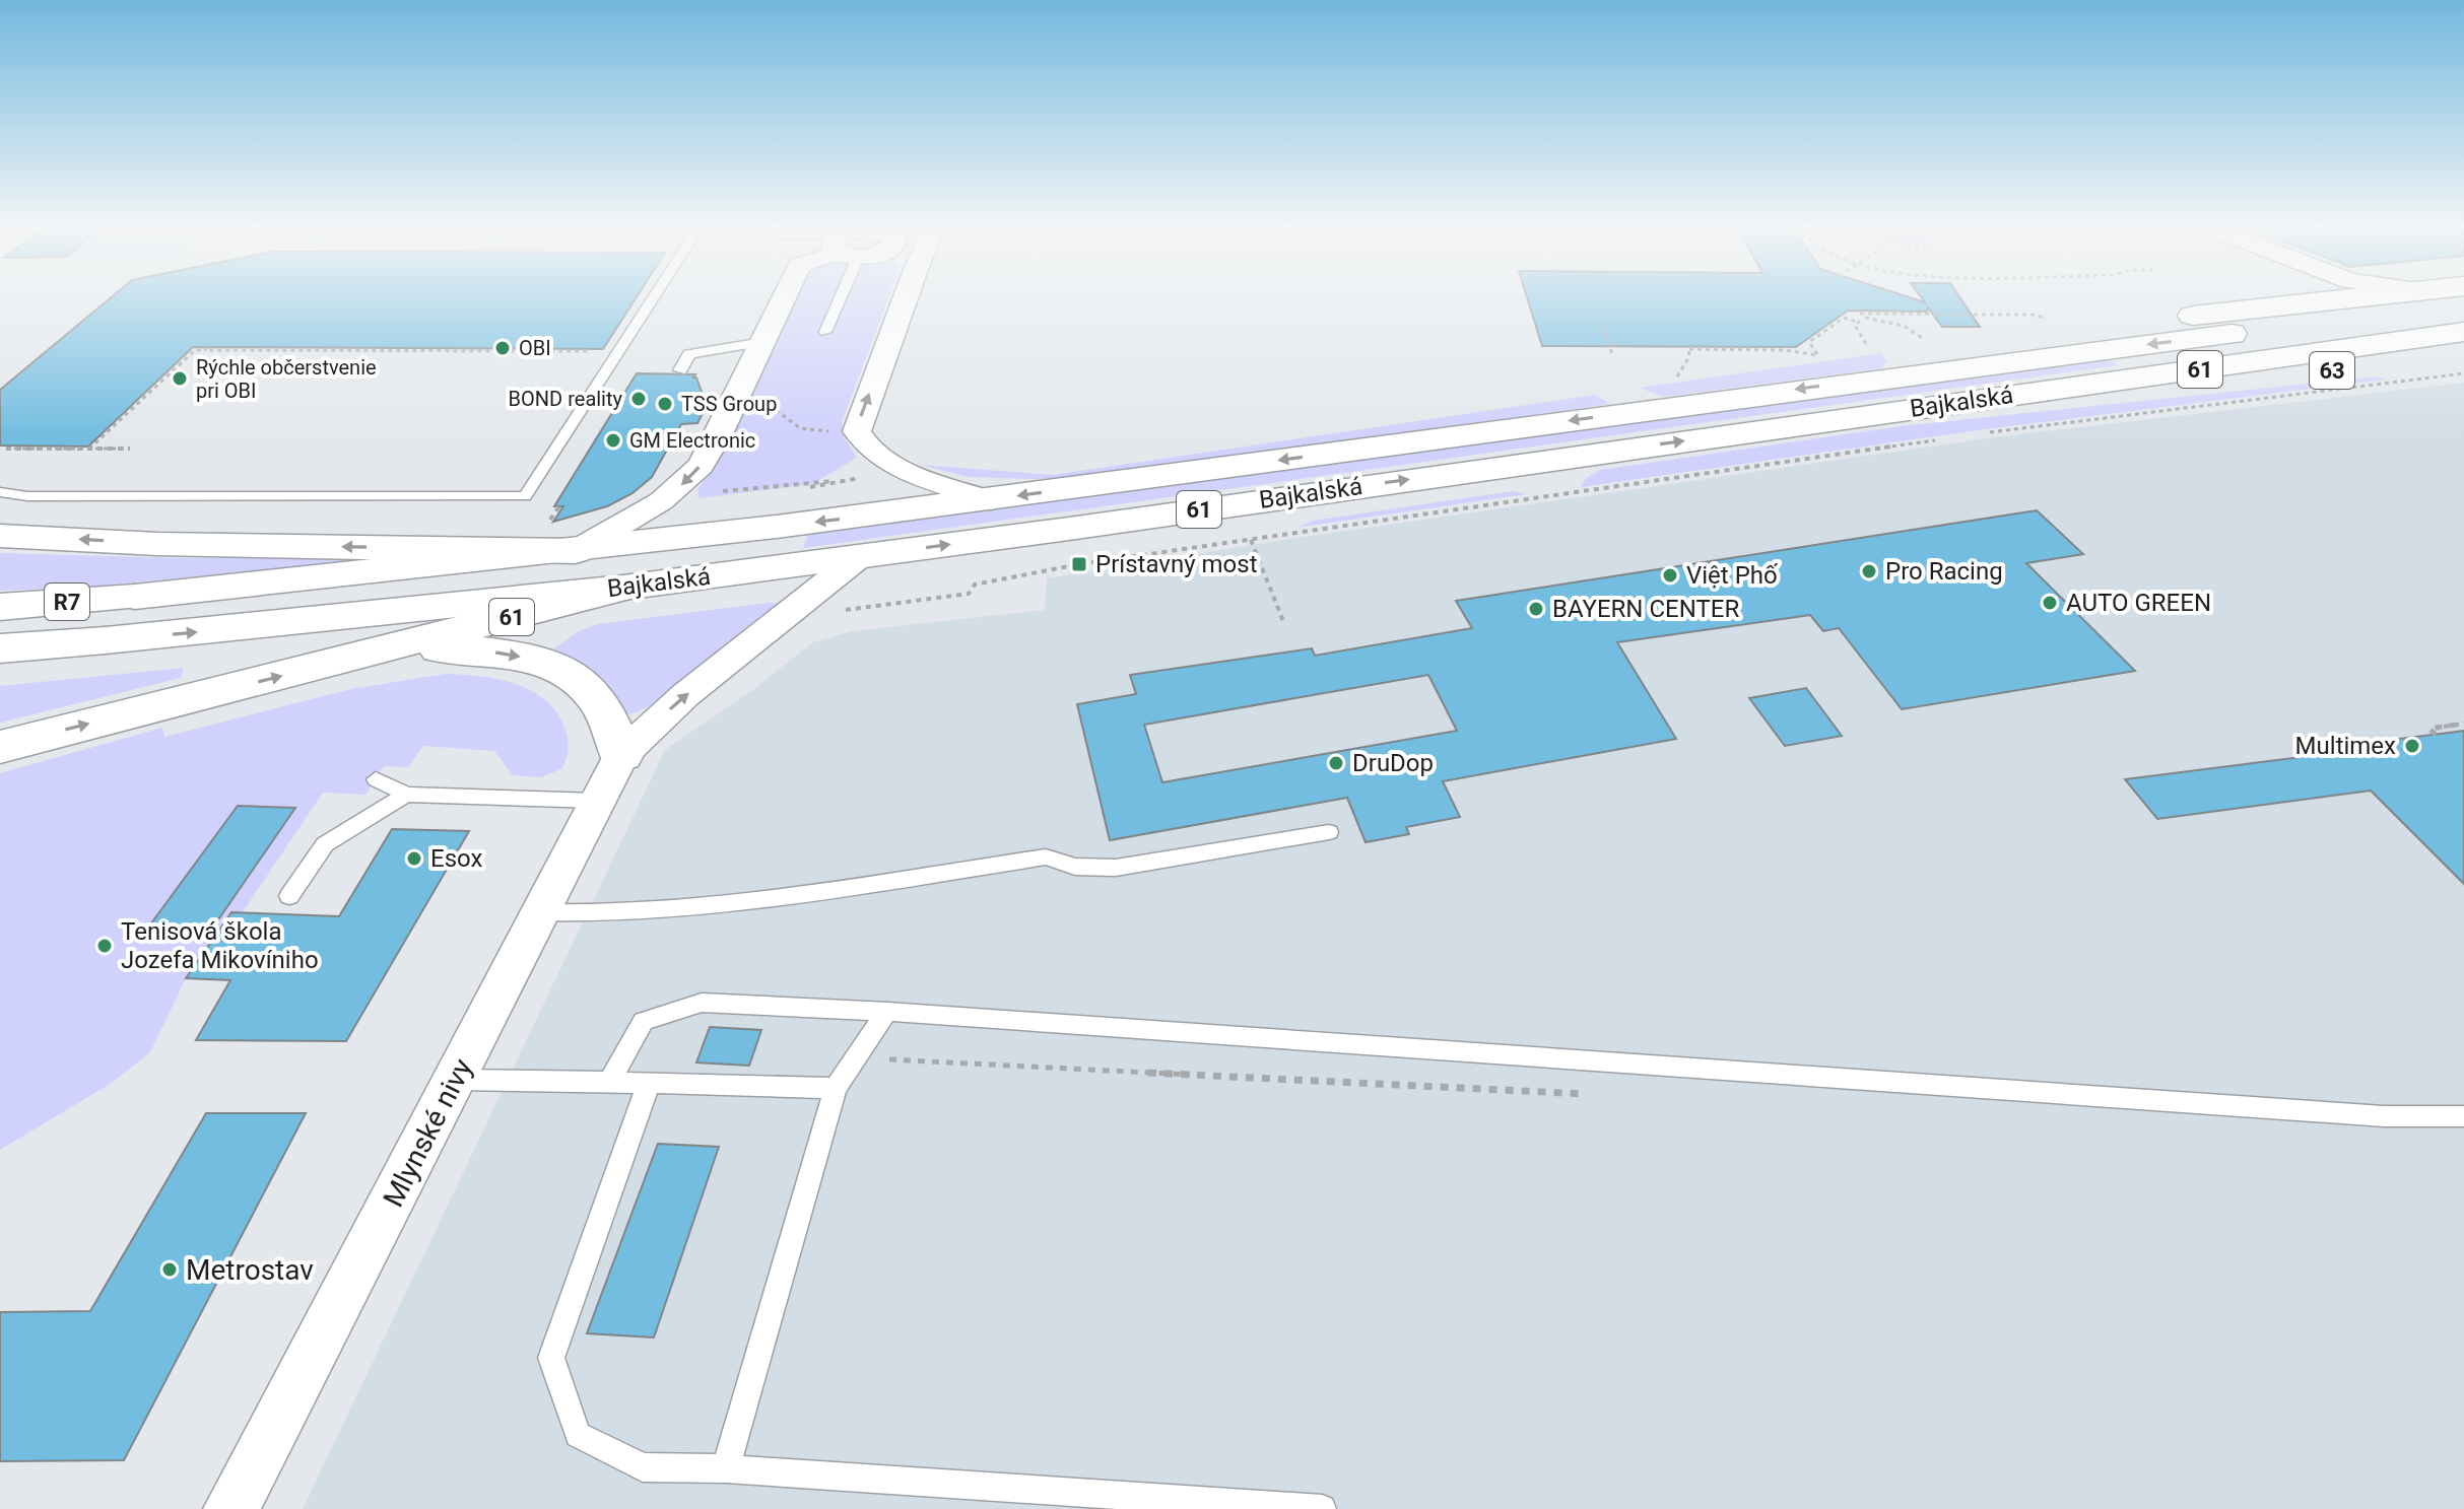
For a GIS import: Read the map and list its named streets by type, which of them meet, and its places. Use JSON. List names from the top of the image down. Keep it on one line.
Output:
{"streets":{"main road":["61","63","Bajkalská","R7"],"street":["Mlynské nivy"]},"crossings":[["61","Bajkalská"],["63","Bajkalská"],["Bajkalská","Mlynské nivy"]],"places":{"other":["OBI","Rýchle občerstvenie pri OBI","BOND reality","TSS Group","GM Electronic","Pro Racing","Việt Phố","AUTO GREEN","BAYERN CENTER","Multimex","DruDop","Esox","Tenisová škola Jozefa Mikovíniho","Metrostav"],"transit":["Prístavný most"]}}
